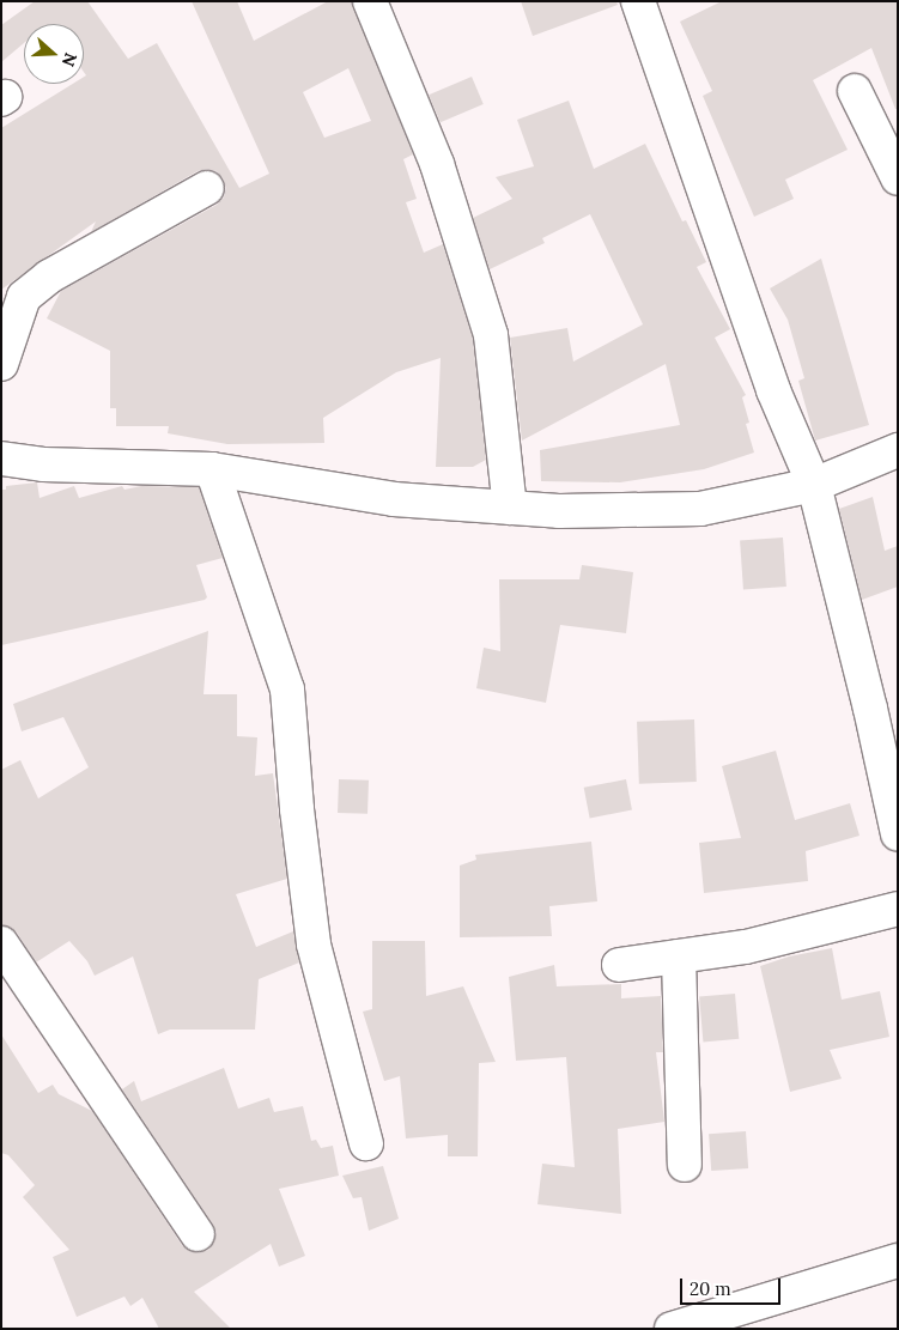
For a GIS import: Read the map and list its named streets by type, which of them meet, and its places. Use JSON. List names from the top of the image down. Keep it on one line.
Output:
{"scale_bar":"20 m","north":"right"}
